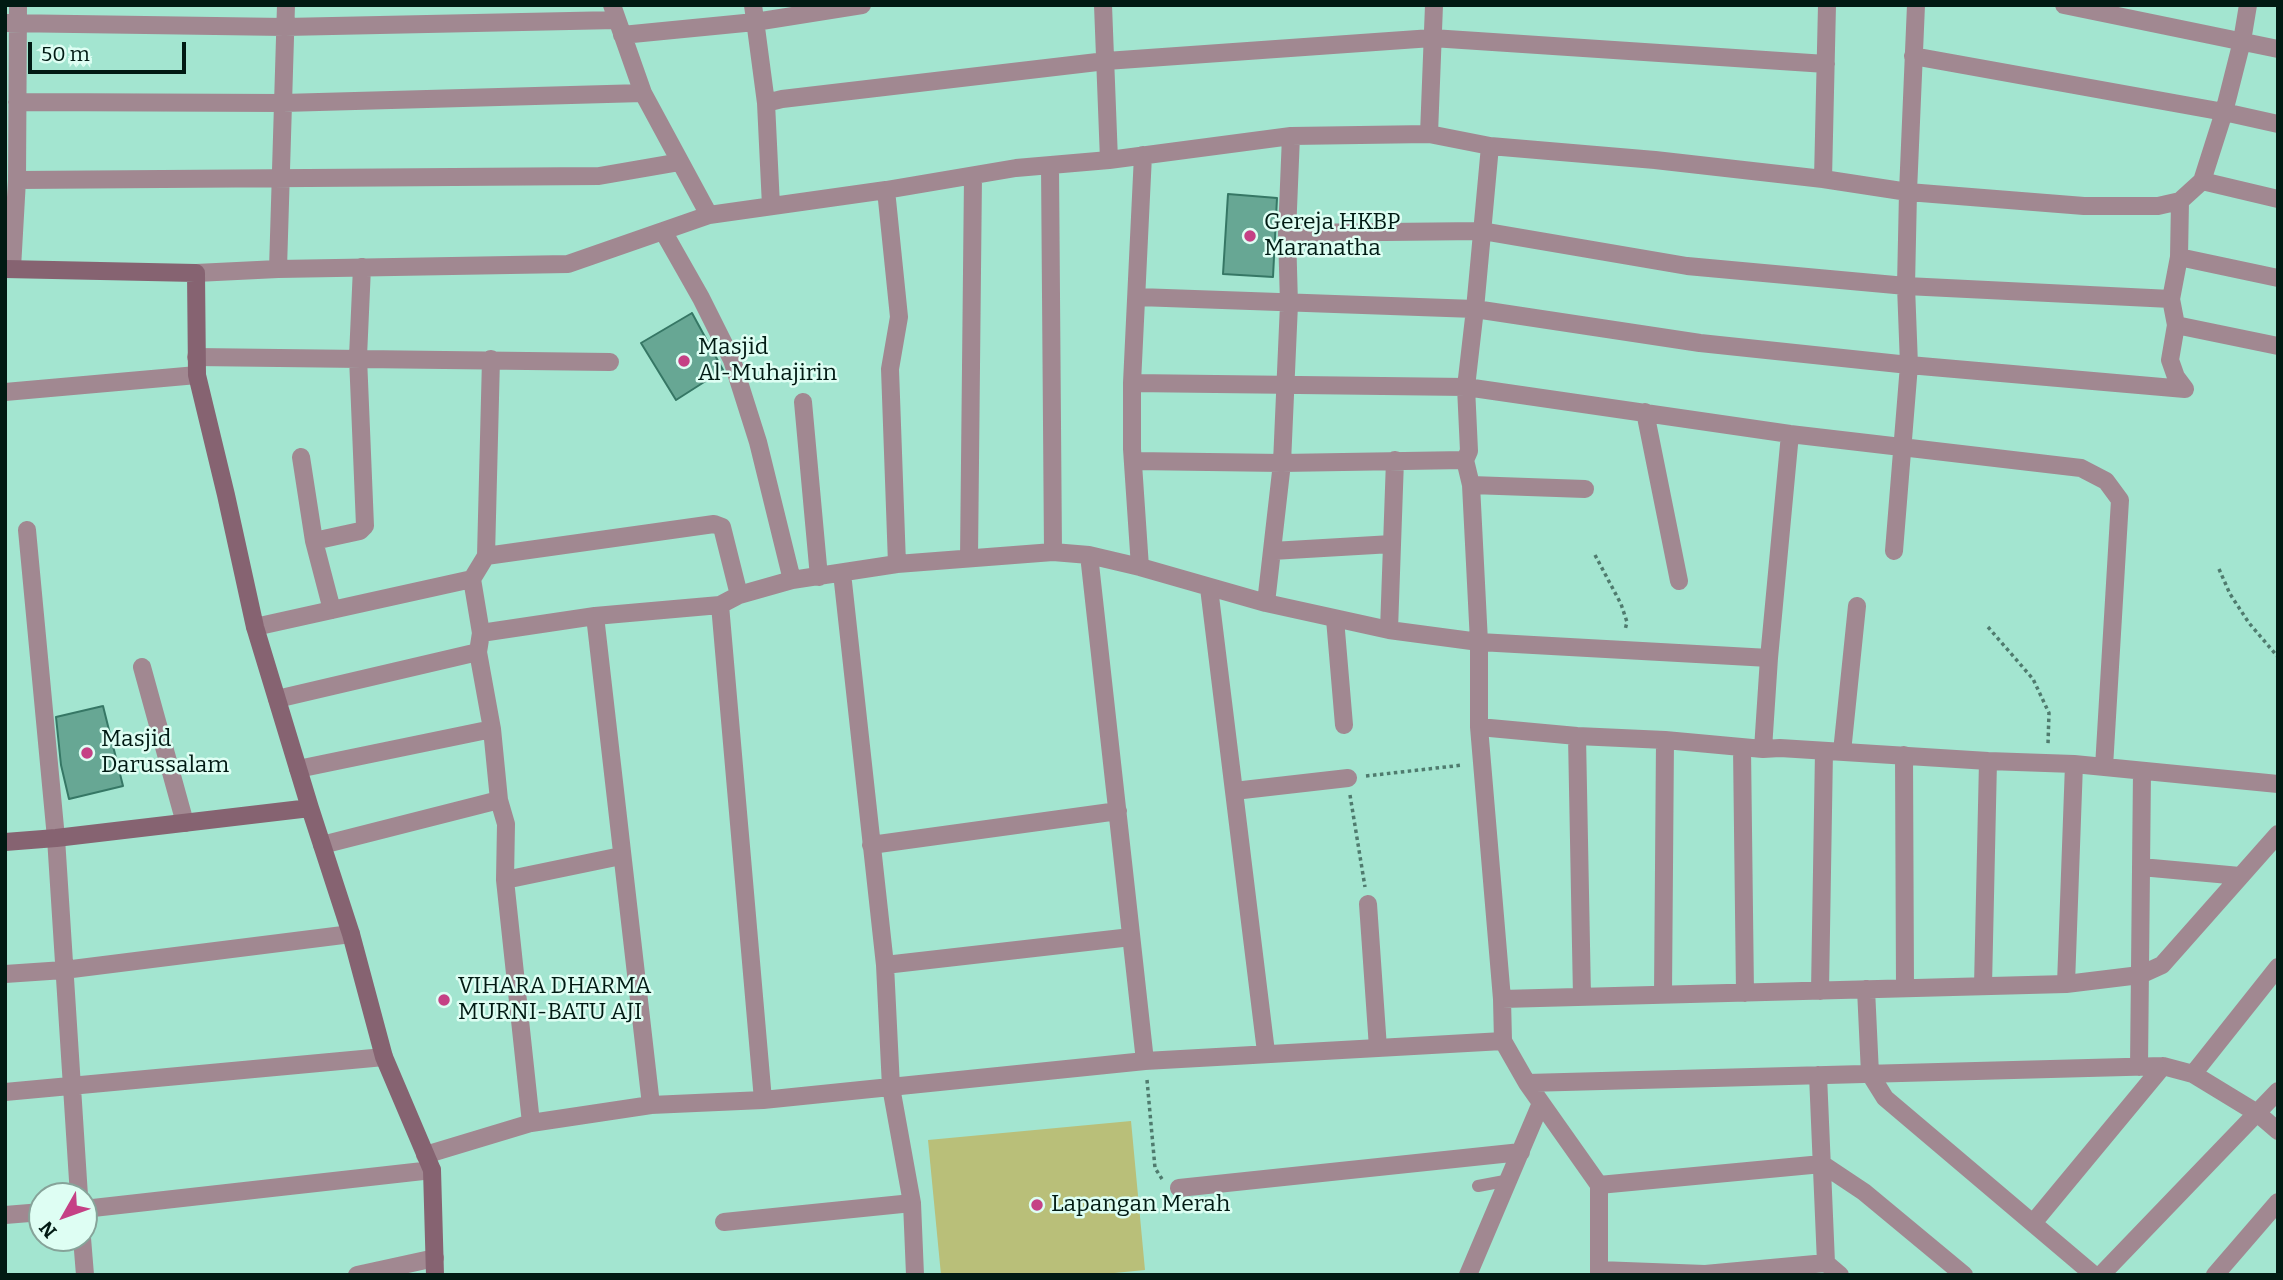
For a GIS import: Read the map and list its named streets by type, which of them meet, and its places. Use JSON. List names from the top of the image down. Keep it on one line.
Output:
{"places":["Gereja HKBP Maranatha","Masjid Al-Muhajirin","Masjid Darussalam","VIHARA DHARMA MURNI-BATU AJI","Lapangan Merah"],"scale_bar":"50 m","north":"bottom left"}
